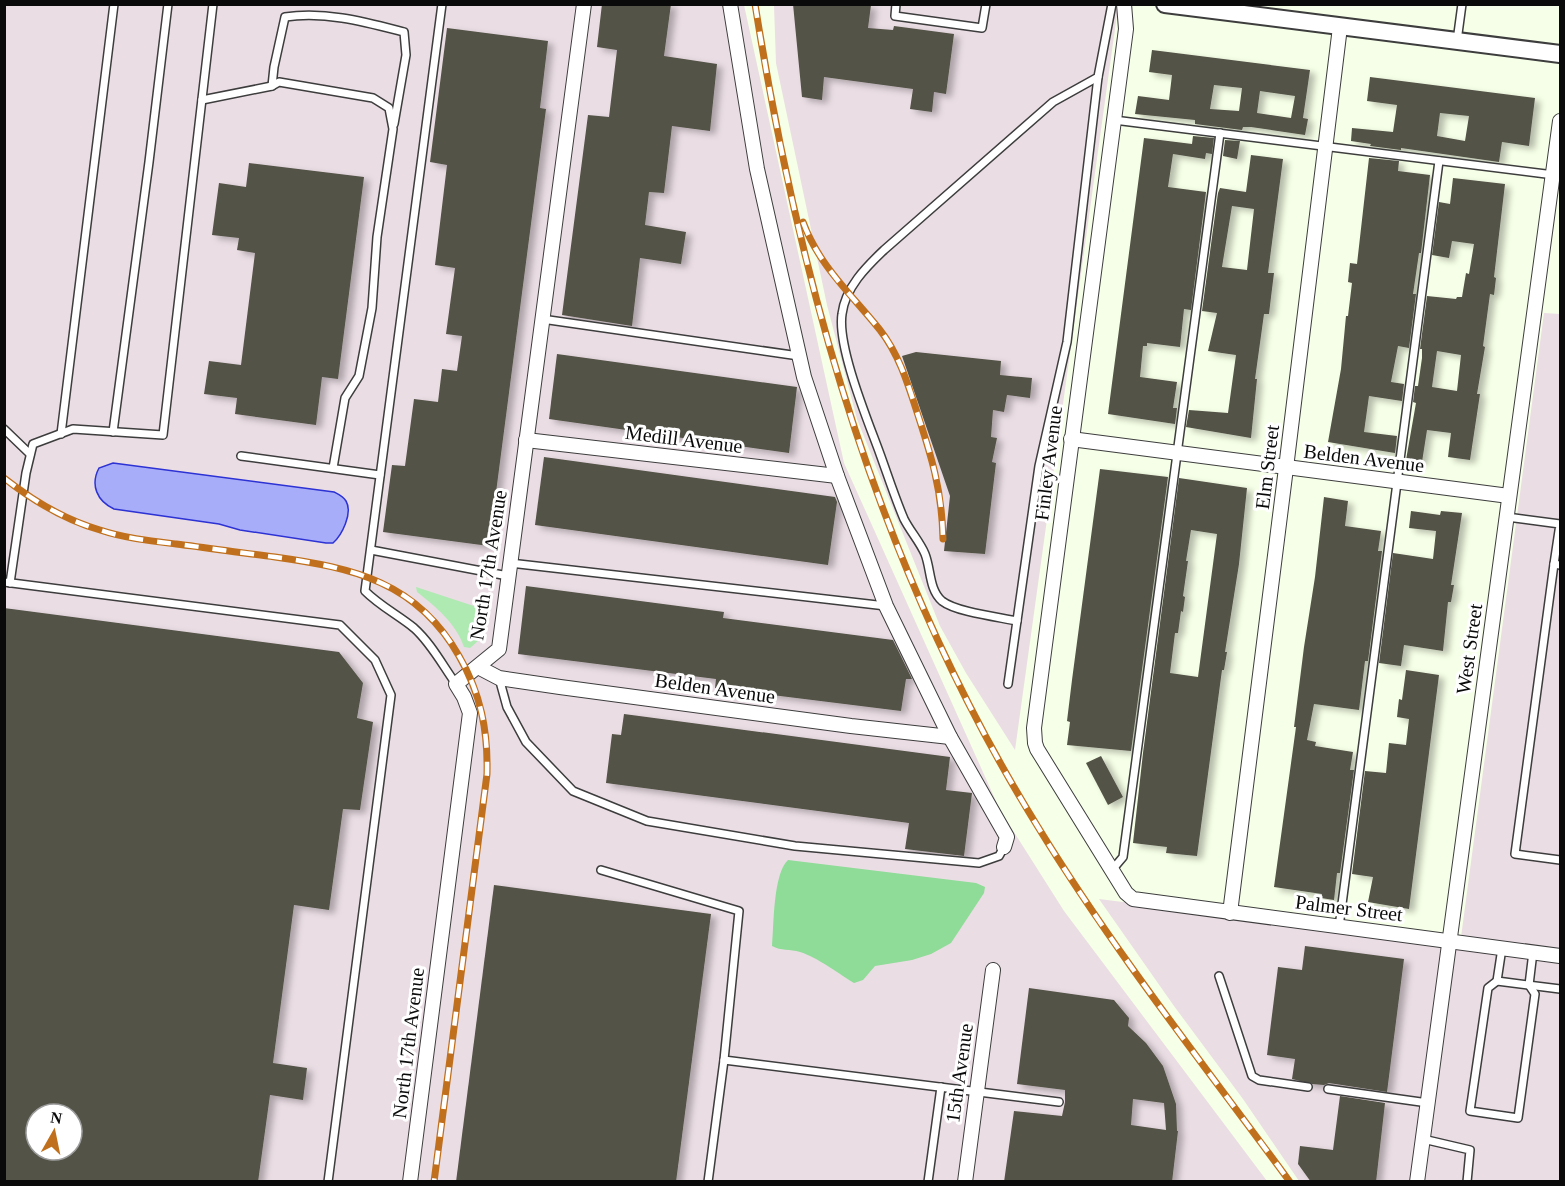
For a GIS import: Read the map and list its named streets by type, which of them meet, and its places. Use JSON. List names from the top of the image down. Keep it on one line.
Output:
{"streets":{"street":["Medill Avenue","Belden Avenue","Finley Avenue","Elm Street","North 17th Avenue","West Street","Palmer Street","15th Avenue"]},"crossings":[["Medill Avenue","North 17th Avenue"],["Belden Avenue","Finley Avenue"],["Belden Avenue","Elm Street"],["Belden Avenue","North 17th Avenue"],["Belden Avenue","West Street"],["Finley Avenue","Palmer Street"],["Elm Street","Palmer Street"],["West Street","Palmer Street"]],"north":"top"}
